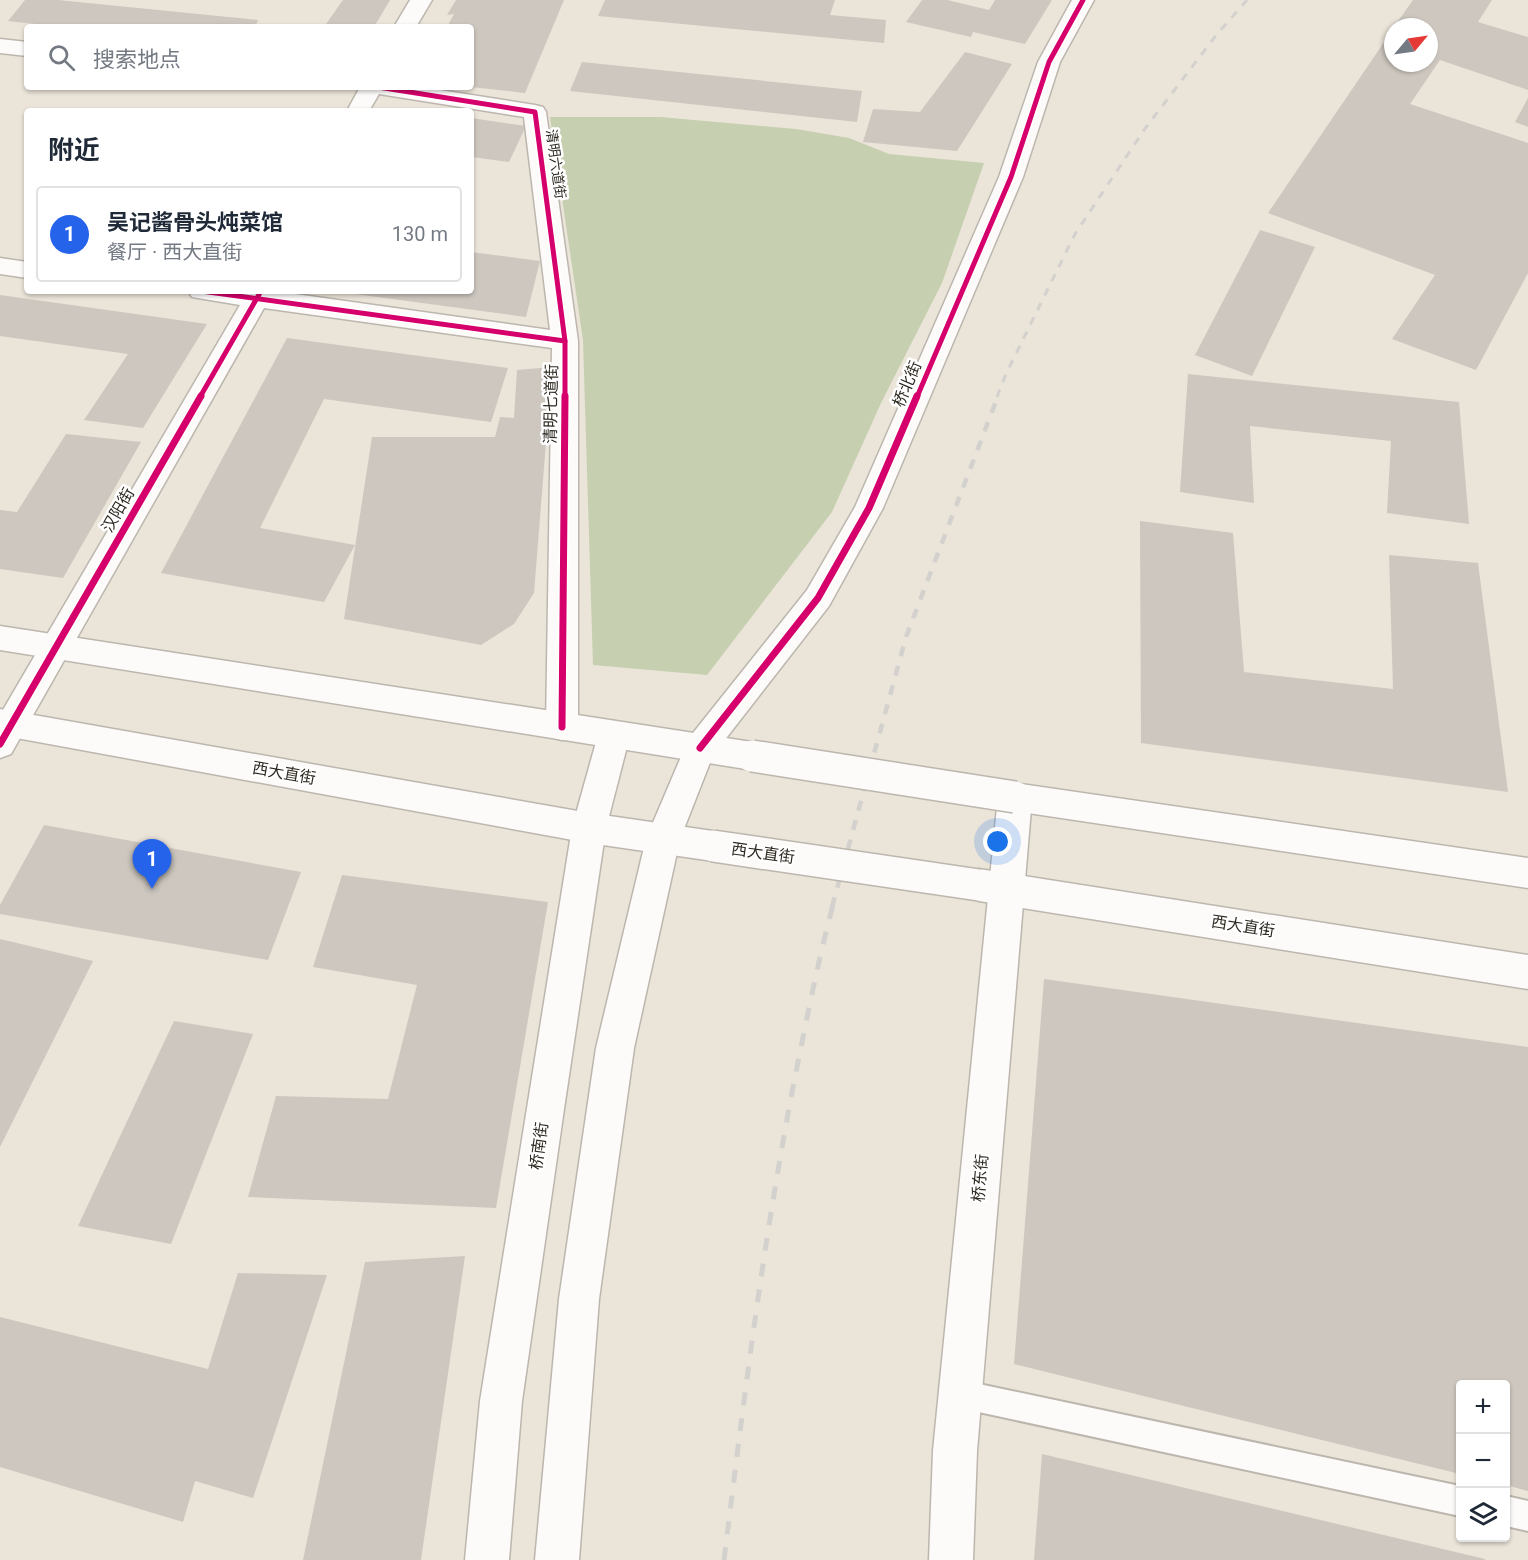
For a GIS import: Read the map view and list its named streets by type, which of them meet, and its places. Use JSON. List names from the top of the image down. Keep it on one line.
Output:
{"streets":{"main road":["清明六道街","桥北街","清明七道街","汉阳街","西大直街","桥南街","桥东街"]},"crossings":[["清明六道街","清明七道街"],["清明七道街","汉阳街"],["汉阳街","西大直街"],["西大直街","桥南街"],["西大直街","桥东街"]],"north":"top right","page":{"search":"搜索地点","heading":"附近","list":[{"mark":"1","name":"吴记酱骨头炖菜馆","note":"餐厅 · 西大直街","value":"130 m"}],"pins":"1","map_buttons":["+","−"]}}
